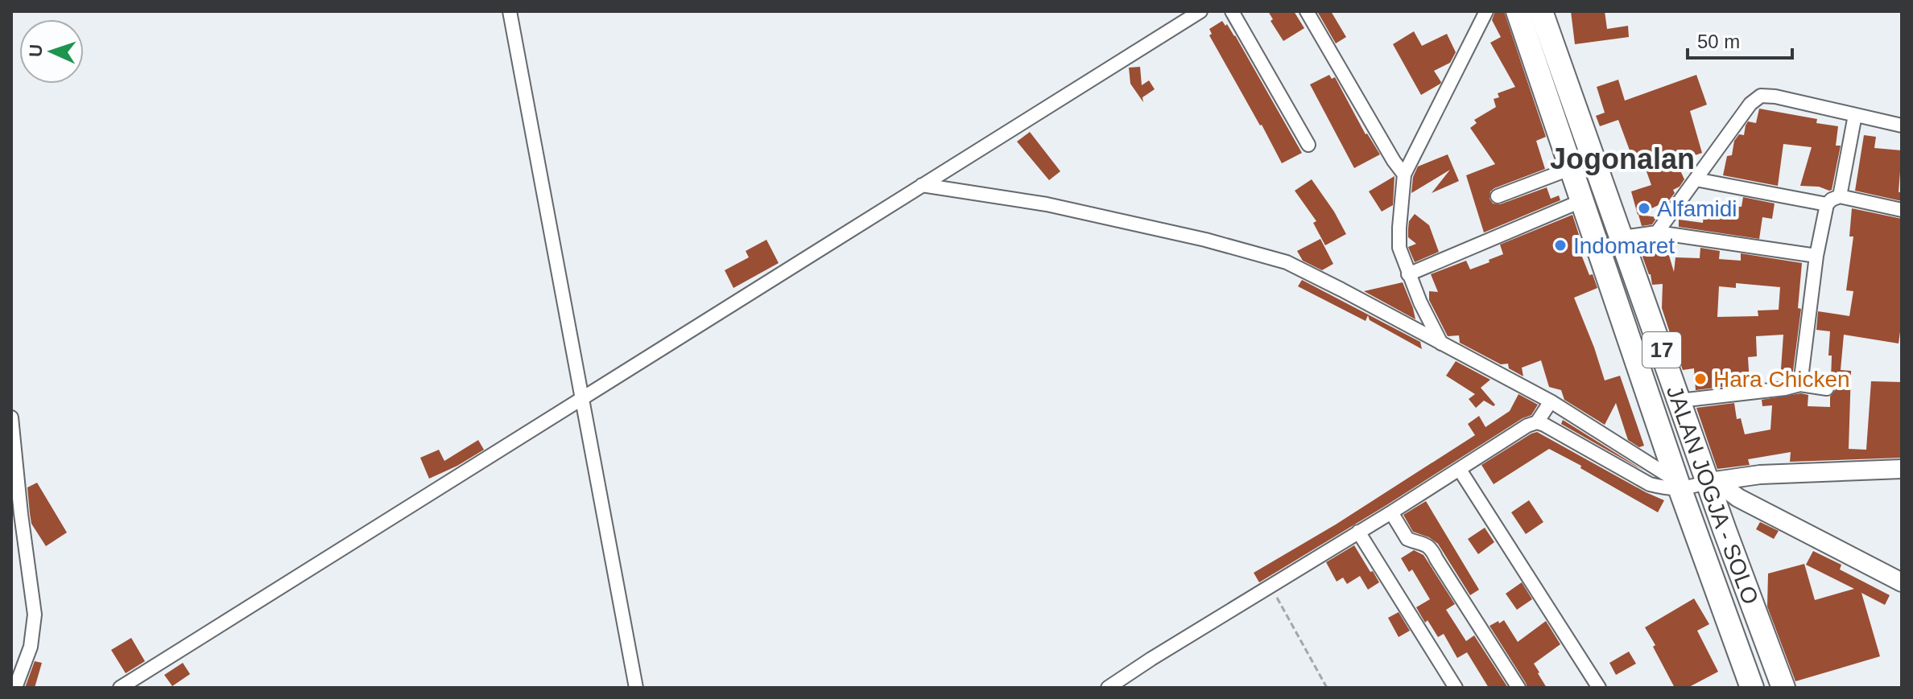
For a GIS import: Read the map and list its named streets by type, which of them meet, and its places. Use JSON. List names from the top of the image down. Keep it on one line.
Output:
{"streets":{"highway":["17","JALAN JOGJA - SOLO"]},"districts":["Jogonalan"],"places":["Alfamidi","Indomaret","Hara Chicken"],"scale_bar":"50 m","north":"left"}
